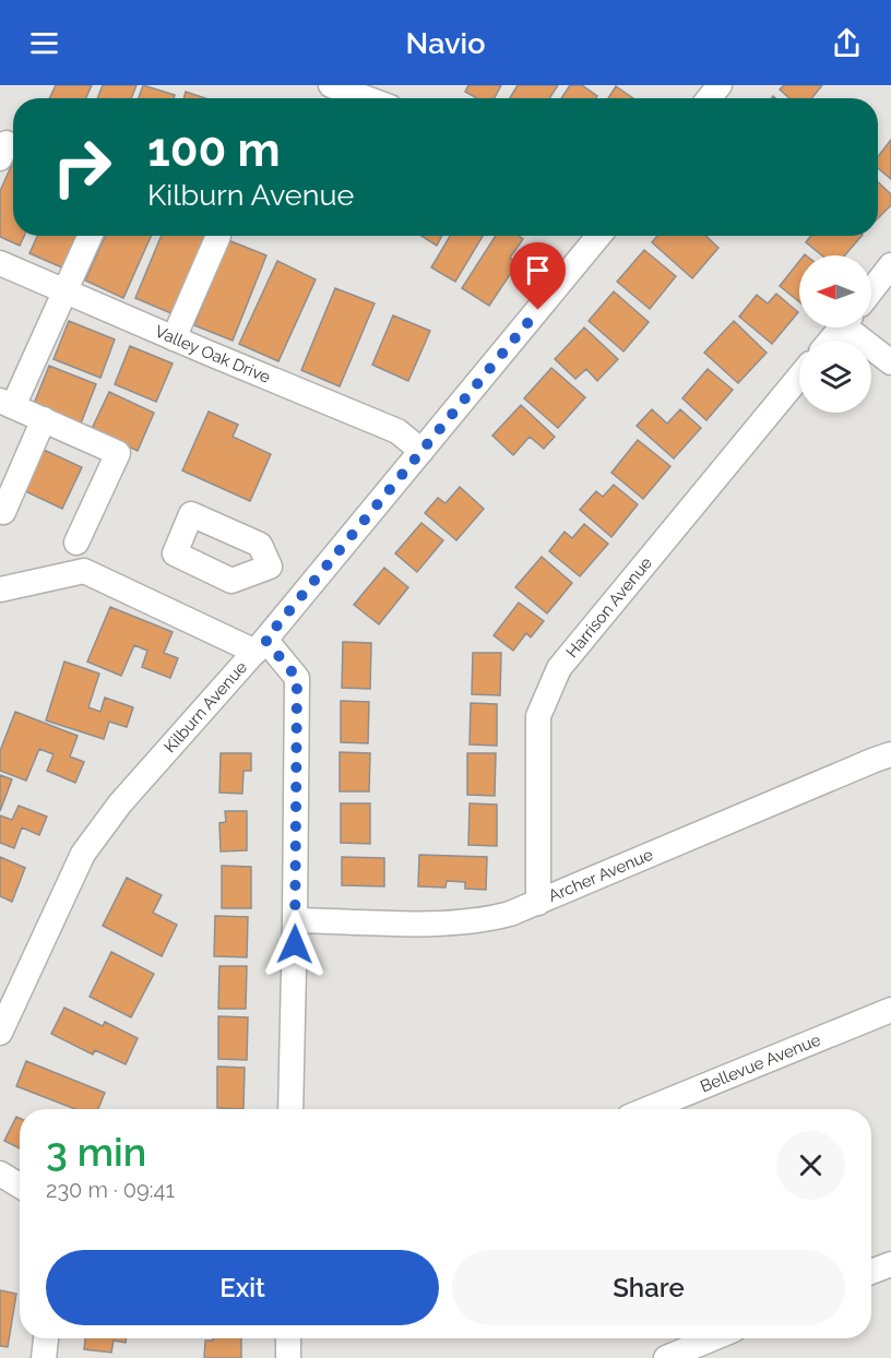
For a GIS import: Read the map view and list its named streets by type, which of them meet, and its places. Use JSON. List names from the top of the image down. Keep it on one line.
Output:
{"streets":{"street":["Valley Oak Drive","Harrison Avenue","Kilburn Avenue","Archer Avenue","Bellevue Avenue"]},"crossings":[["Valley Oak Drive","Kilburn Avenue"],["Harrison Avenue","Archer Avenue"]],"north":"left","page":{"header":"Navio","turn":["100 m","Kilburn Avenue"],"heading":["3 min","230 m · 09:41"],"buttons":["Exit","Share"]}}
